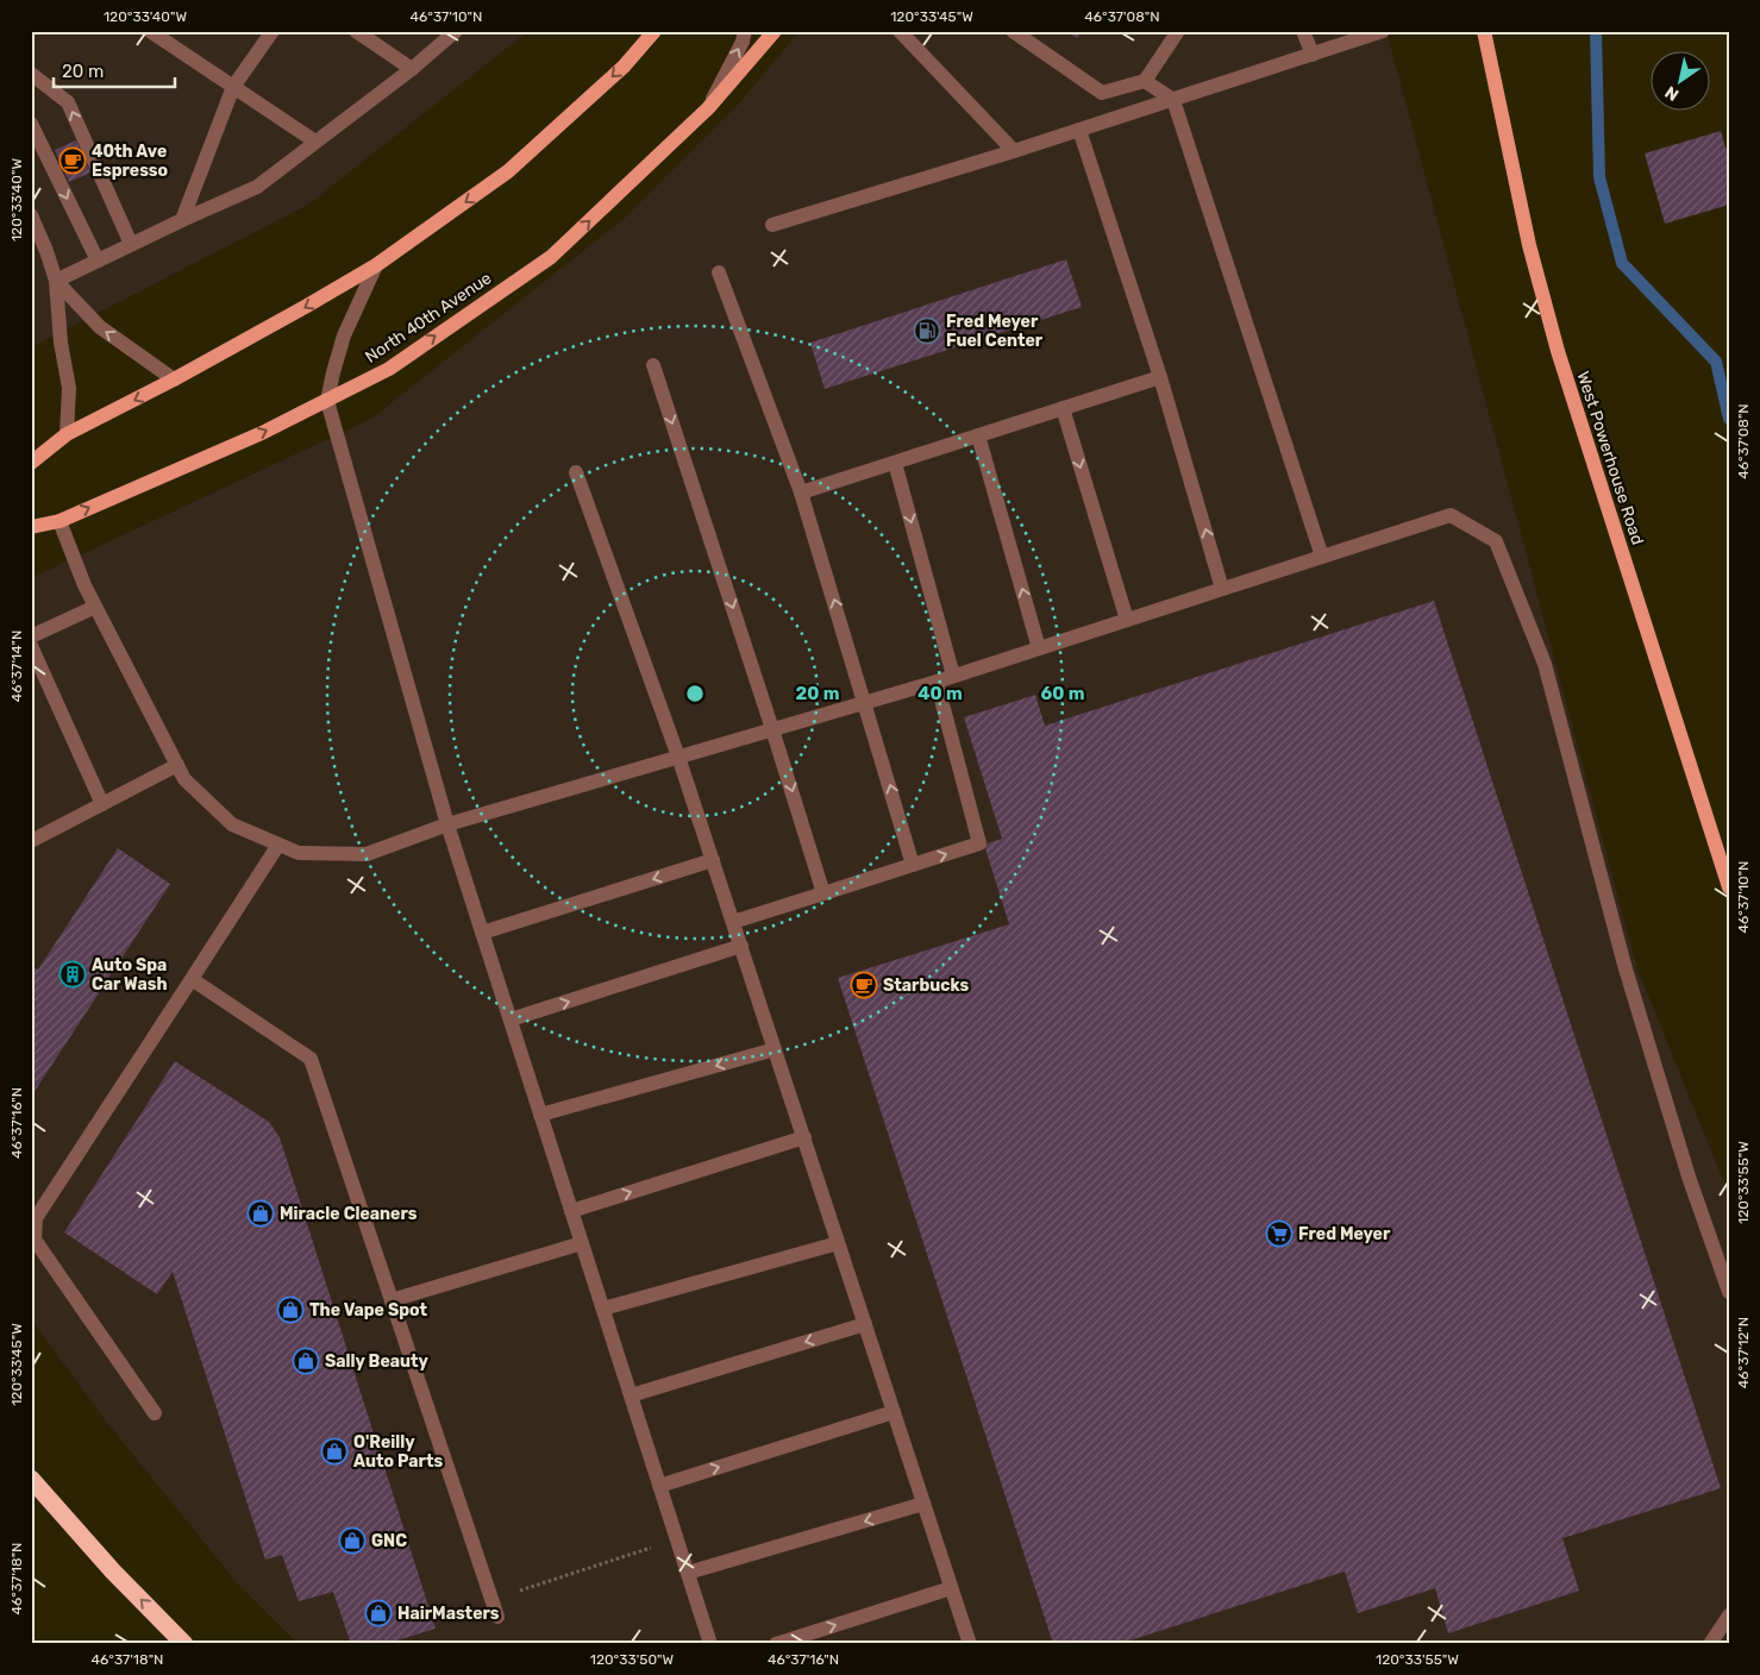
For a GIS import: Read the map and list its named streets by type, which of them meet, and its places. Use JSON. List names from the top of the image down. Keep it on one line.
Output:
{"streets":{"main road":["North 40th Avenue","West Powerhouse Road"]},"places":{"cafe":["40th Ave Espresso","Starbucks"],"fuel station":["Fred Meyer Fuel Center"],"building":["Auto Spa Car Wash"],"shop":["Miracle Cleaners","The Vape Spot","Sally Beauty","O'Reilly Auto Parts","GNC","HairMasters"],"supermarket":["Fred Meyer"]},"scale_bar":"20 m","north":"bottom left","coordinates":["120°33'40\"W","46°37'10\"N","120°33'45\"W","46°37'08\"N","46°37'14\"N","46°37'16\"N","120°33'55\"W","46°37'12\"N","46°37'18\"N","120°33'50\"W"],"rings":["20 m","40 m","60 m"]}
